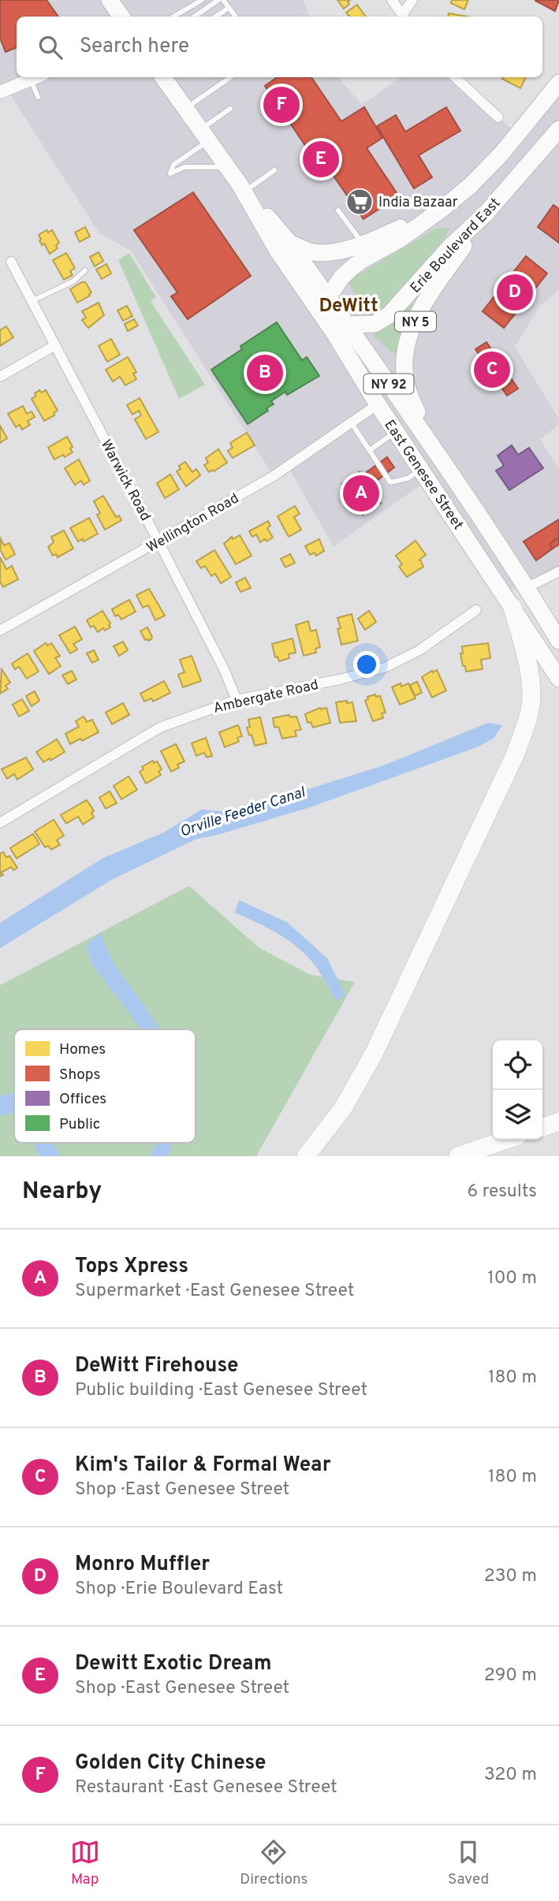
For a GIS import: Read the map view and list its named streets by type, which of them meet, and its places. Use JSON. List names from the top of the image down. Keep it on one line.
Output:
{"streets":{"main road":["Erie Boulevard East","NY 5","NY 92","East Genesee Street"],"street":["Warwick Road","Wellington Road","Ambergate Road"]},"crossings":[["Erie Boulevard East","NY 5"],["Erie Boulevard East","East Genesee Street"],["NY 5","East Genesee Street"],["East Genesee Street","Wellington Road"],["Warwick Road","Wellington Road"],["Warwick Road","Ambergate Road"]],"districts":["DeWitt"],"water":["Orville Feeder Canal"],"places":{"supermarket":["India Bazaar"]},"legend":["Homes","Shops","Offices","Public"],"page":{"search":"Search here","pins":["F","E","D","C","B","A"],"heading":["Nearby","6 results"],"list":[{"mark":"A","name":"Tops Xpress","note":"Supermarket · East Genesee Street","value":"100 m"},{"mark":"B","name":"DeWitt Firehouse","note":"Public building · East Genesee Street","value":"180 m"},{"mark":"C","name":"Kim's Tailor & Formal Wear","note":"Shop · East Genesee Street","value":"180 m"},{"mark":"D","name":"Monro Muffler","note":"Shop · Erie Boulevard East","value":"230 m"},{"mark":"E","name":"Dewitt Exotic Dream","note":"Shop · East Genesee Street","value":"290 m"},{"mark":"F","name":"Golden City Chinese","note":"Restaurant · East Genesee Street","value":"320 m"}],"nav":["Map","Directions","Saved"]}}
